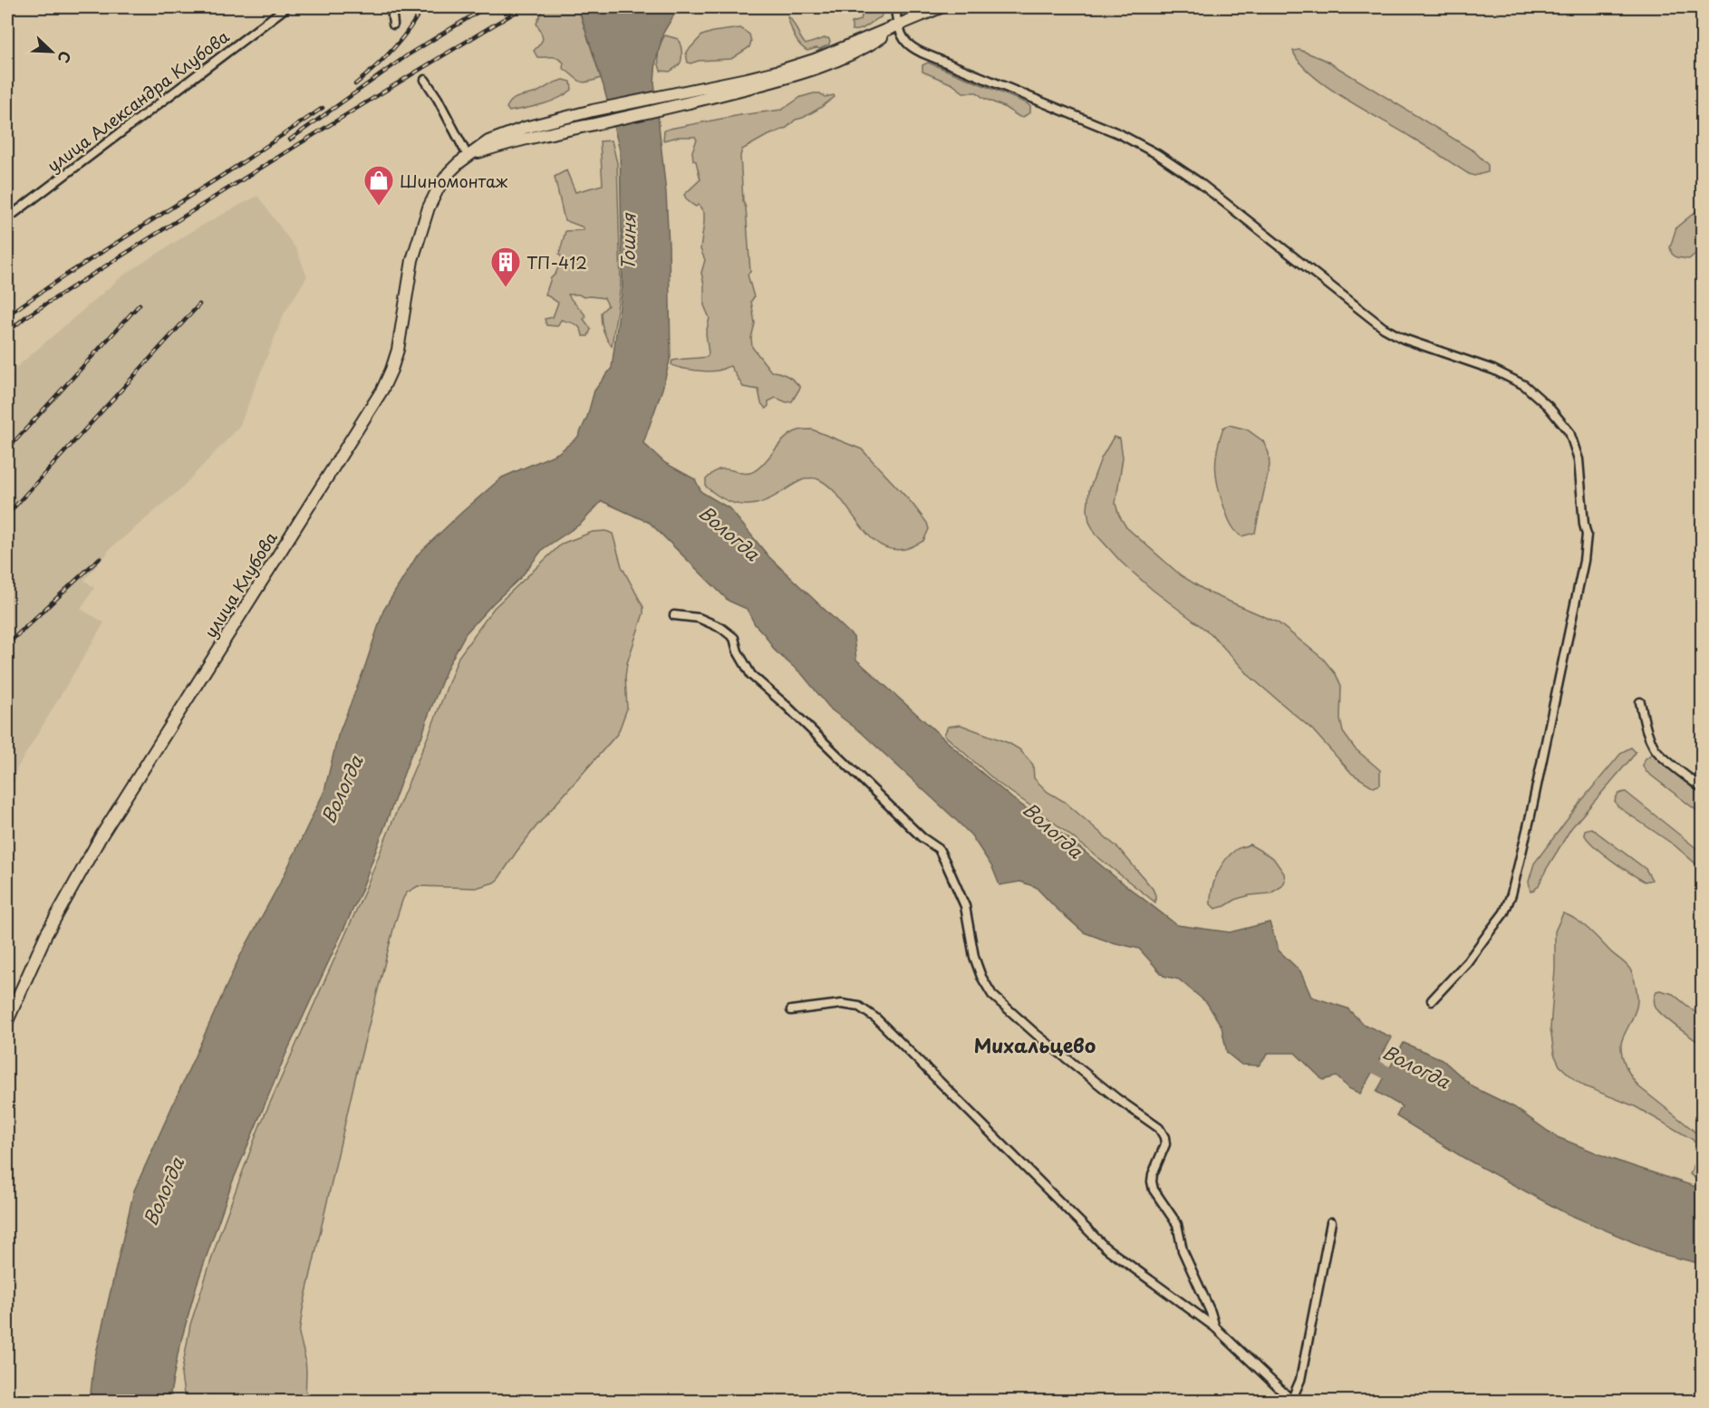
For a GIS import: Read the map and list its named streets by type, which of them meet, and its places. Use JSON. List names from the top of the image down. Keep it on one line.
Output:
{"streets":{"main road":["улица Клубова"],"street":["улица Александра Клубова"]},"districts":["Михальцево"],"water":["Тошня","Вологда"],"places":{"shop":["Шиномонтаж"],"building":["ТП-412"]},"north":"bottom right"}
